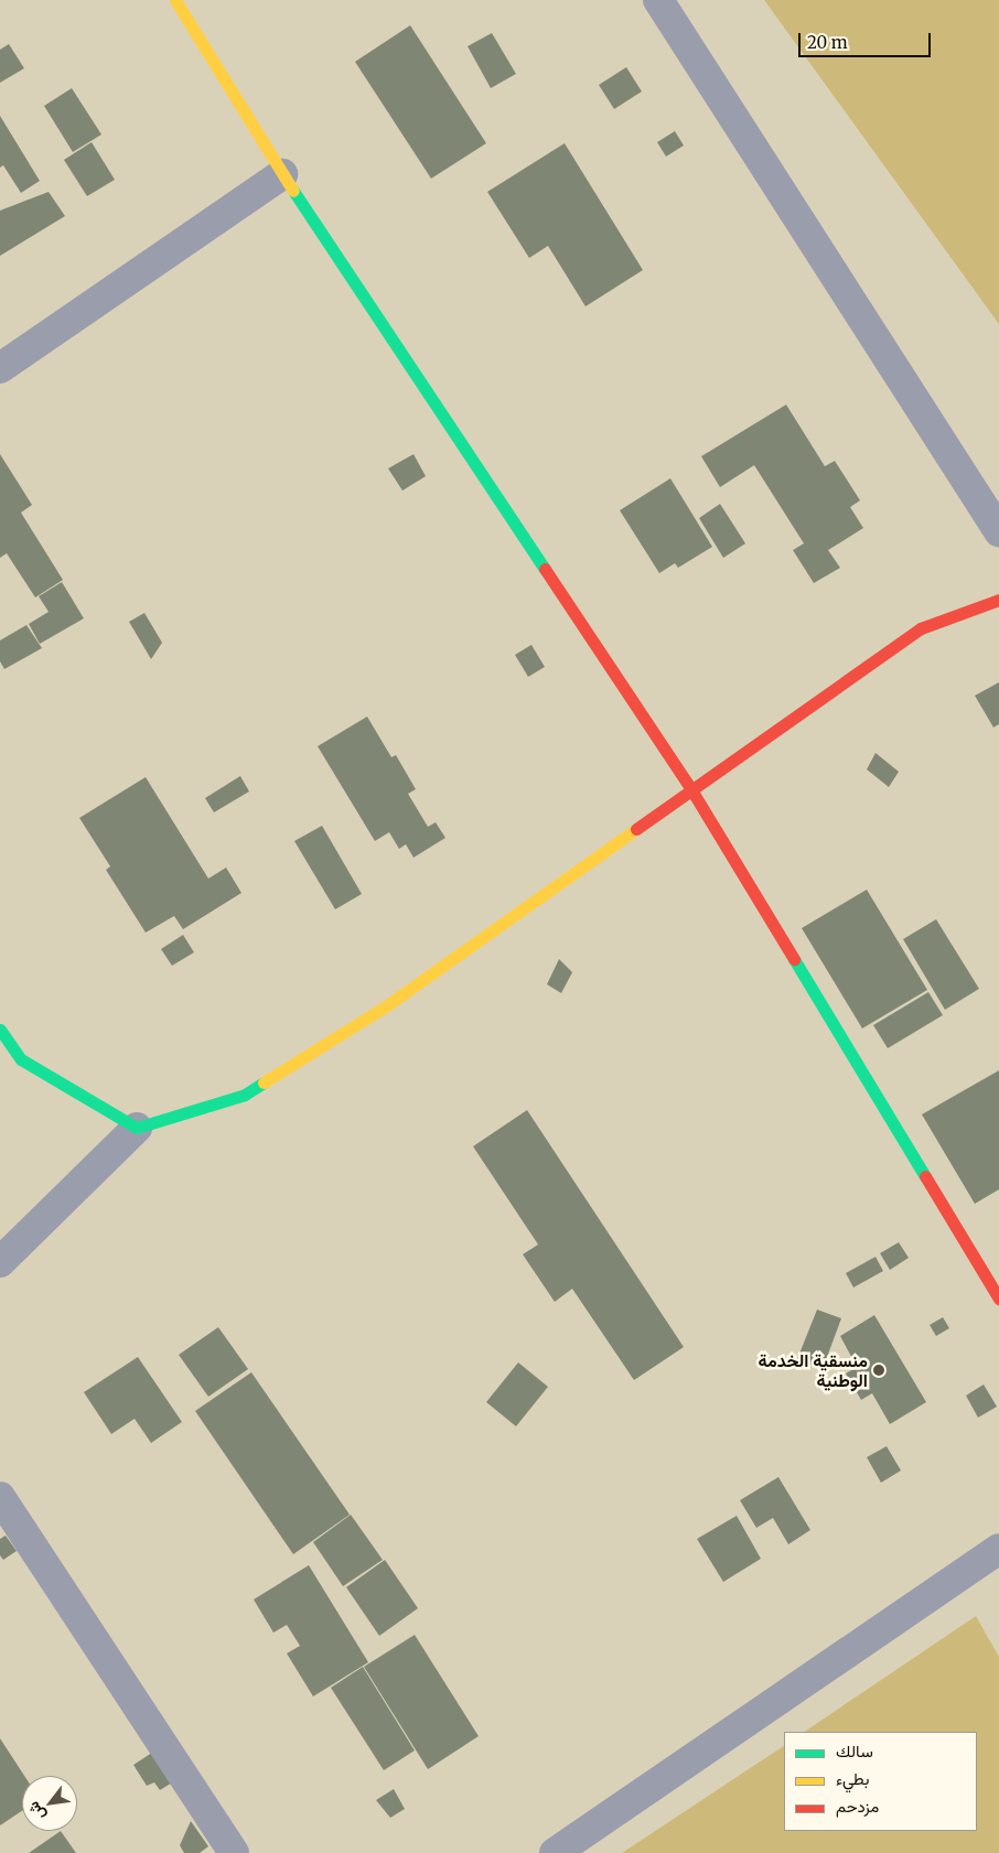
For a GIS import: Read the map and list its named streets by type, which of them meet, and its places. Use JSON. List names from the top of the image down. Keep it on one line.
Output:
{"places":["منسقية الخدمة الوطنية"],"legend":["سالك","بطيء","مزدحم"],"scale_bar":"20 m","north":"bottom left"}
